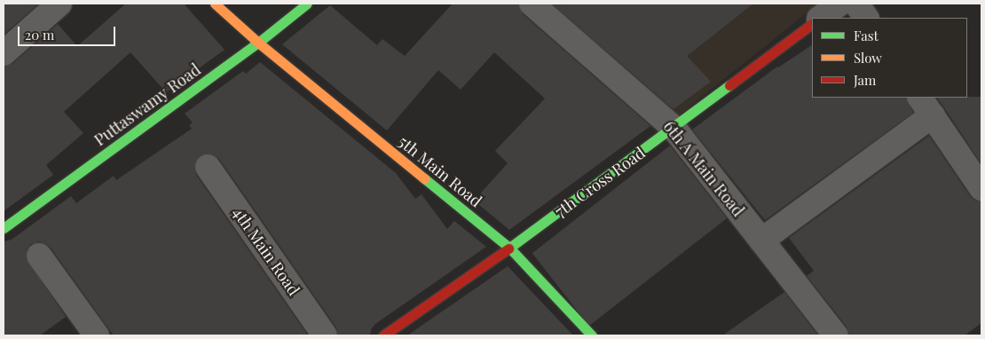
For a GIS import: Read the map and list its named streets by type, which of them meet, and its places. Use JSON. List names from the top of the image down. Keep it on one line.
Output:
{"streets":{"street":["Puttaswamy Road","6th A Main Road","5th Main Road","7th Cross Road","4th Main Road"]},"crossings":[["Puttaswamy Road","5th Main Road"],["6th A Main Road","7th Cross Road"],["5th Main Road","7th Cross Road"]],"legend":["Fast","Slow","Jam"],"scale_bar":"20 m"}
